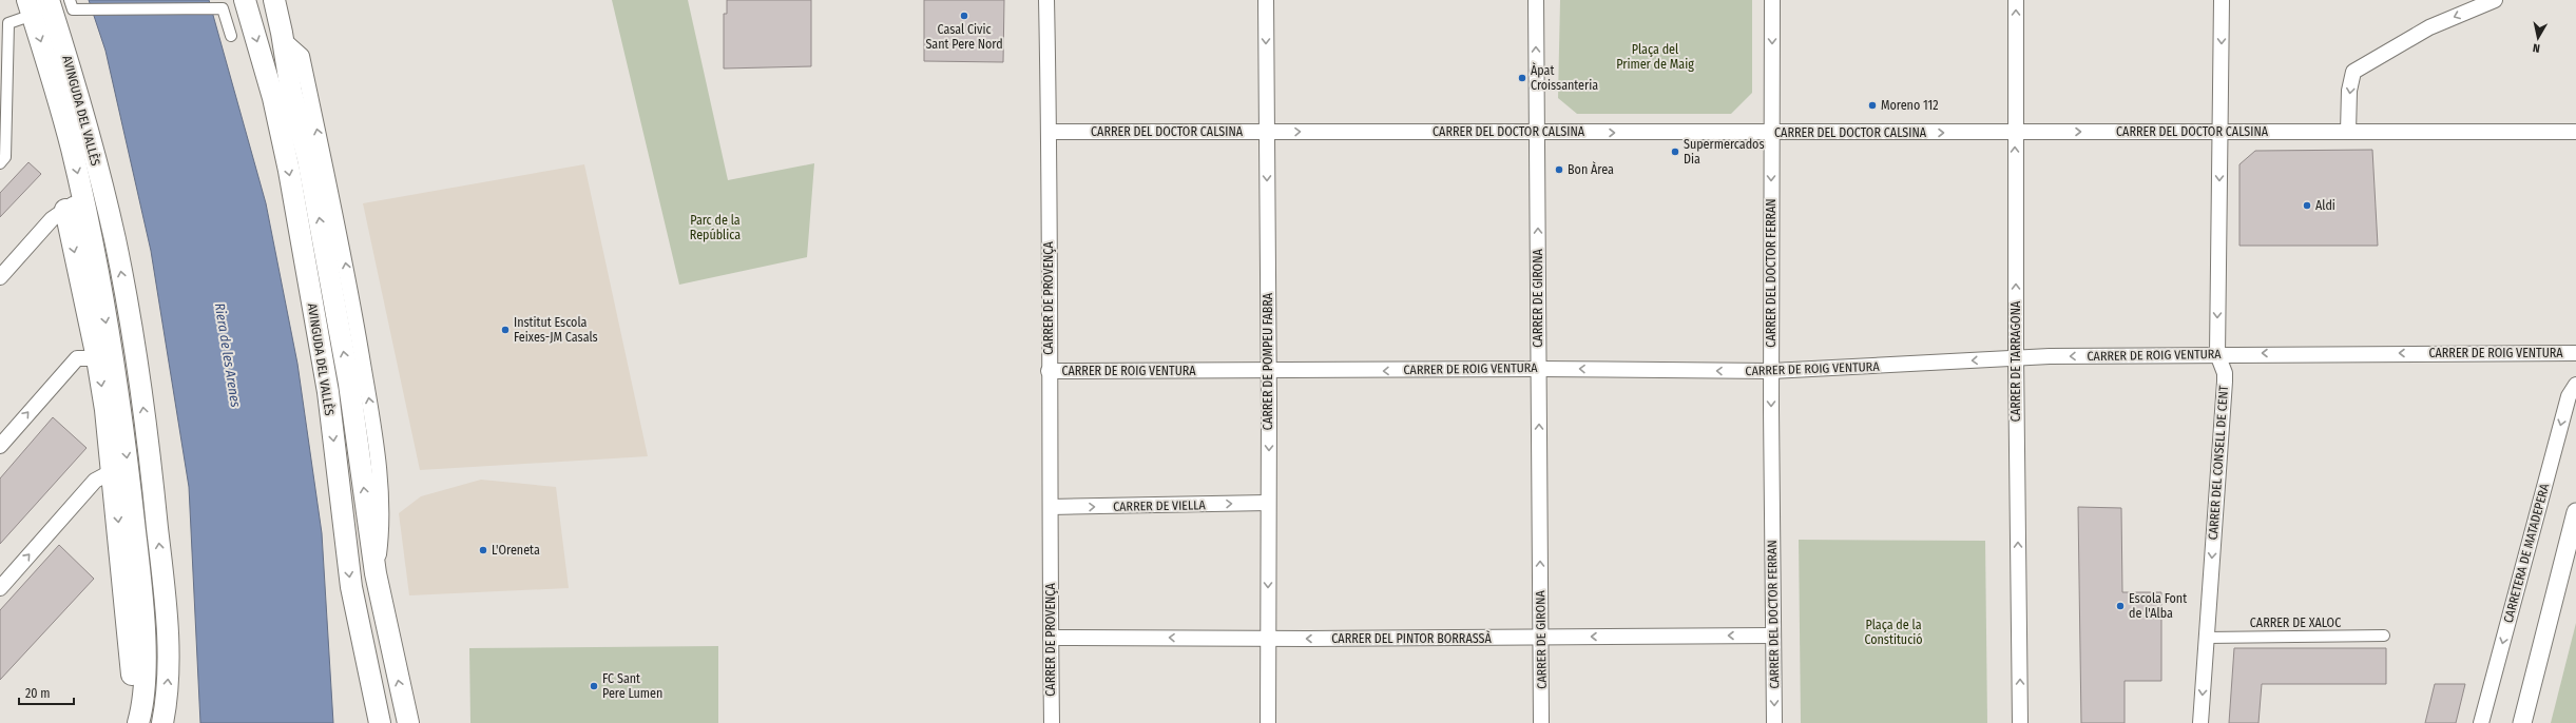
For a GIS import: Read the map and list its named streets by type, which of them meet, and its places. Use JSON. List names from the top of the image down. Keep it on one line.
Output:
{"streets":{"main road":["AVINGUDA DEL VALLÈS"],"street":["CARRER DEL DOCTOR CALSINA","CARRER DEL DOCTOR FERRAN","CARRER DE PROVENÇA","CARRER DE GIRONA","CARRER DE ROIG VENTURA","CARRER DE POMPEU FABRA","CARRER DE TARRAGONA","CARRER DEL CONSELL DE CENT","CARRER DE VIELLA","CARRETERA DE MATADEPERA","CARRER DE XALOC","CARRER DEL PINTOR BORRASSÀ"]},"crossings":[["CARRER DEL DOCTOR CALSINA","CARRER DEL DOCTOR FERRAN"],["CARRER DEL DOCTOR CALSINA","CARRER DE PROVENÇA"],["CARRER DEL DOCTOR CALSINA","CARRER DE GIRONA"],["CARRER DEL DOCTOR CALSINA","CARRER DE POMPEU FABRA"],["CARRER DEL DOCTOR CALSINA","CARRER DE TARRAGONA"],["CARRER DEL DOCTOR CALSINA","CARRER DEL CONSELL DE CENT"],["CARRER DEL DOCTOR FERRAN","CARRER DE ROIG VENTURA"],["CARRER DEL DOCTOR FERRAN","CARRER DEL PINTOR BORRASSÀ"],["CARRER DE PROVENÇA","CARRER DE ROIG VENTURA"],["CARRER DE PROVENÇA","CARRER DE VIELLA"],["CARRER DE PROVENÇA","CARRER DEL PINTOR BORRASSÀ"],["CARRER DE GIRONA","CARRER DE ROIG VENTURA"],["CARRER DE GIRONA","CARRER DEL PINTOR BORRASSÀ"],["CARRER DE ROIG VENTURA","CARRER DE POMPEU FABRA"],["CARRER DE ROIG VENTURA","CARRER DE TARRAGONA"],["CARRER DE ROIG VENTURA","CARRER DEL CONSELL DE CENT"],["CARRER DE POMPEU FABRA","CARRER DE VIELLA"],["CARRER DE POMPEU FABRA","CARRER DEL PINTOR BORRASSÀ"],["CARRER DEL CONSELL DE CENT","CARRER DE XALOC"]],"one_way":["CARRER DEL DOCTOR CALSINA","CARRER DEL DOCTOR FERRAN","CARRER DE GIRONA","CARRER DE ROIG VENTURA","CARRER DE POMPEU FABRA","CARRER DE TARRAGONA","CARRER DEL CONSELL DE CENT","CARRER DE VIELLA","CARRER DEL PINTOR BORRASSÀ"],"water":["Riera de les Arenes"],"parks":["Plaça del Primer de Maig","Parc de la República","Plaça de la Constitució"],"places":["Casal Civic Sant Pere Nord","Àpat Croissanteria","Moreno 112","Supermercados Dia","Bon Àrea","Aldi","Institut Escola Feixes-JM Casals","L'Oreneta","Escola Font de l'Alba","FC Sant Pere Lumen"],"scale_bar":"20 m","north":"bottom"}
